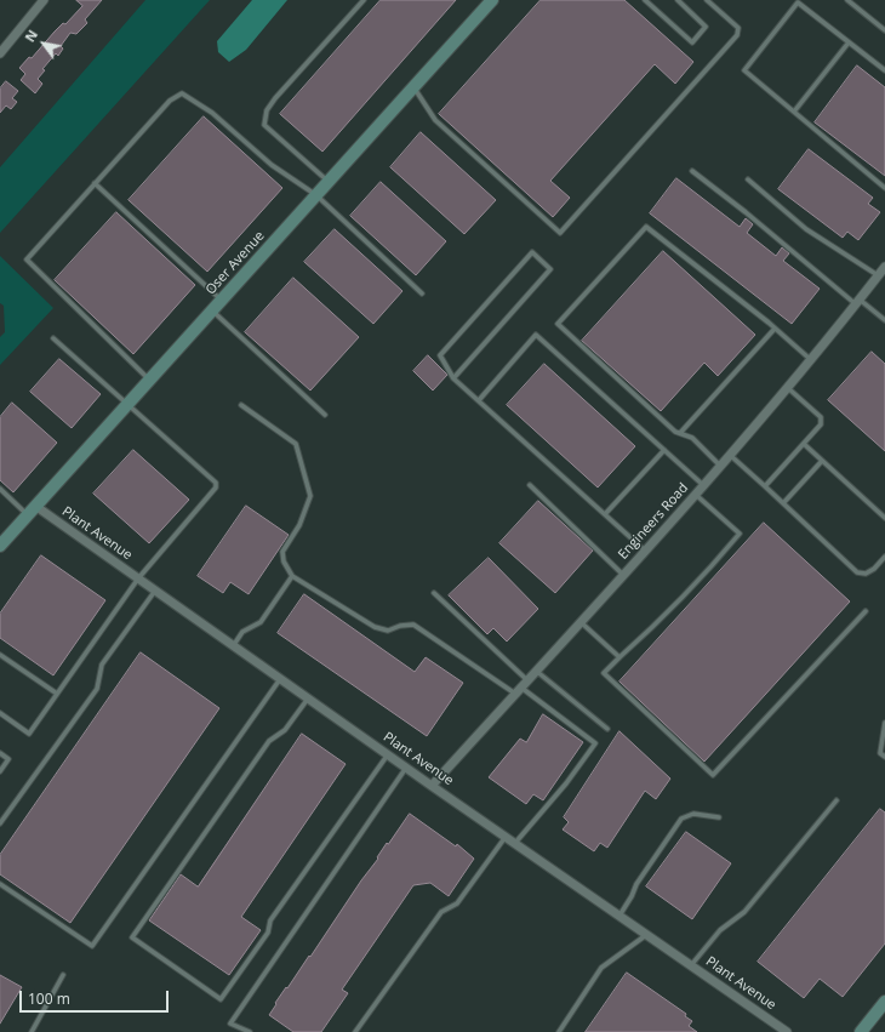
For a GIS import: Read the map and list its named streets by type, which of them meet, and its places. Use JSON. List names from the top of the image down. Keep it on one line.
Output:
{"streets":{"street":["Oser Avenue","Engineers Road","Plant Avenue"]},"crossings":[["Oser Avenue","Plant Avenue"],["Engineers Road","Plant Avenue"]],"scale_bar":"100 m","north":"top left"}
